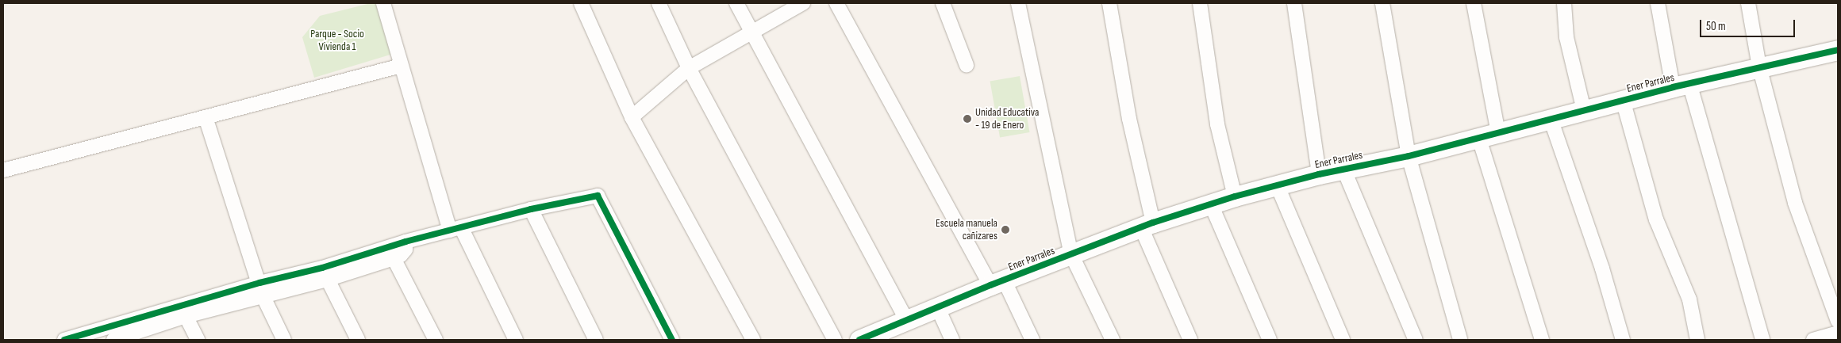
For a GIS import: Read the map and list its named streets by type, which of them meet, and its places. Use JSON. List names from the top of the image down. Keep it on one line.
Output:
{"streets":{"street":["Ener Parrales"]},"parks":["Parque - Socio Vivienda 1"],"places":["Unidad Educativa - 19 de Enero","Escuela manuela cañizares"],"scale_bar":"50 m"}
